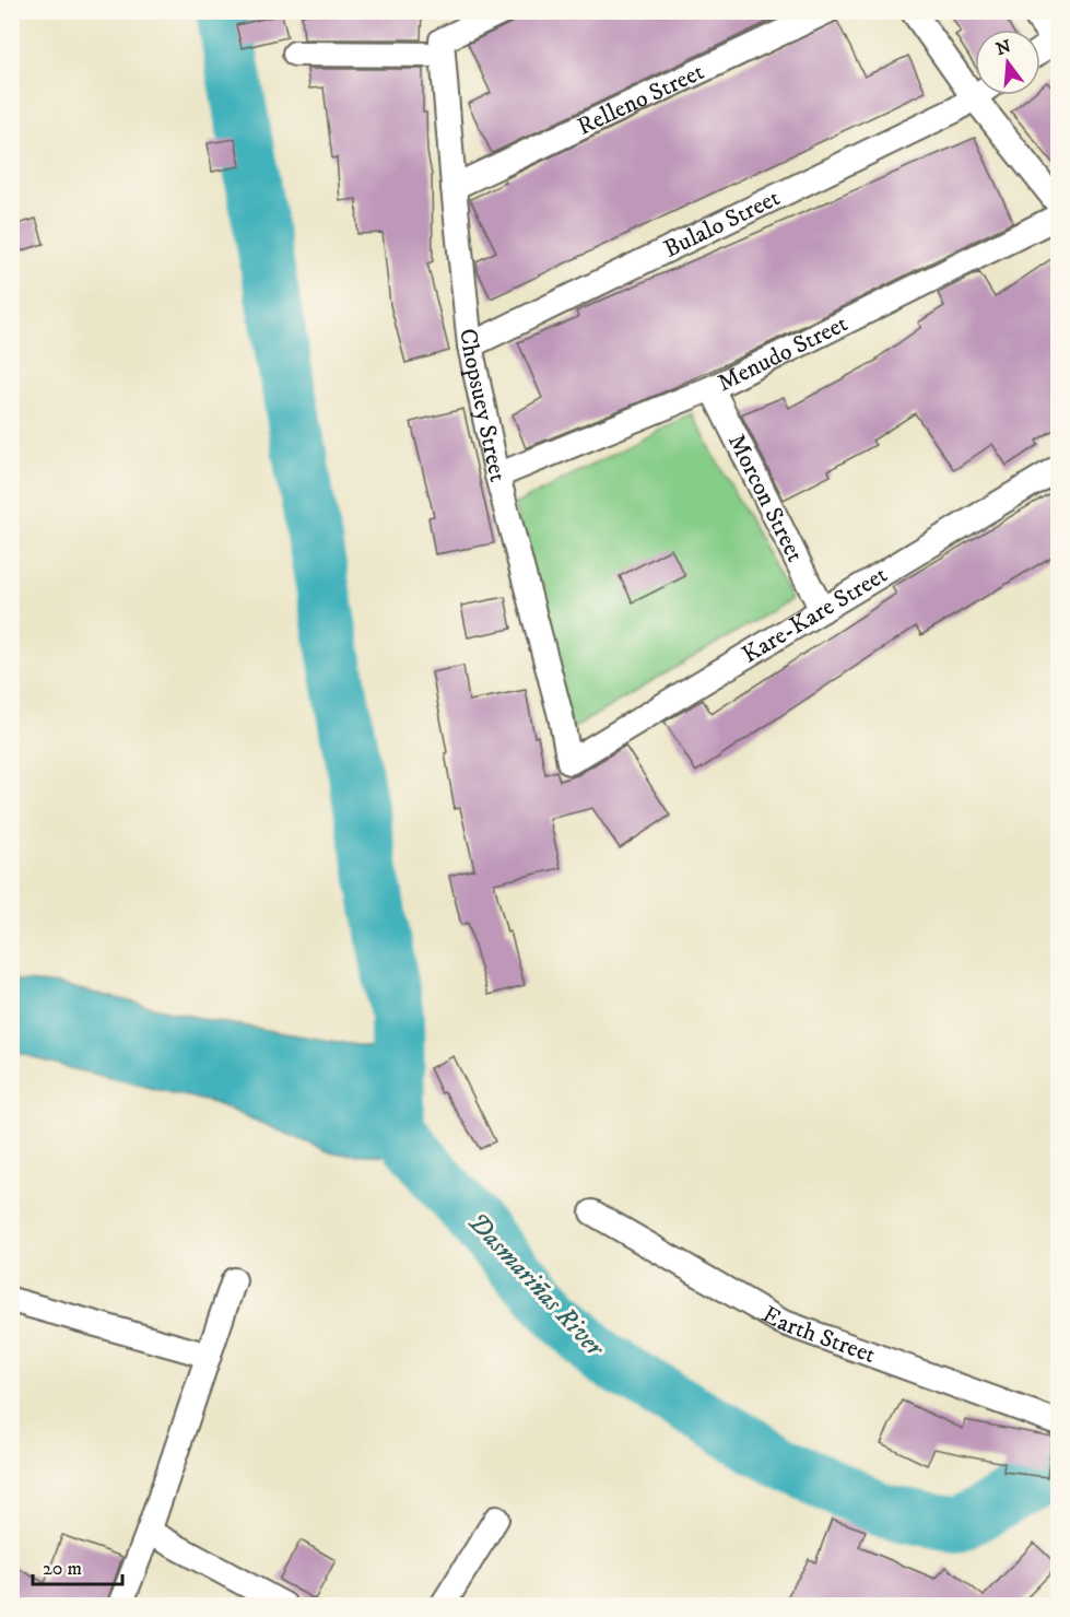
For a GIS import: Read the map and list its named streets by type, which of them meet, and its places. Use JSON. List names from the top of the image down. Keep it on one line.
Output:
{"streets":{"street":["Relleno Street","Bulalo Street","Menudo Street","Chopsuey Street","Morcon Street","Kare-Kare Street","Earth Street"]},"crossings":[["Relleno Street","Chopsuey Street"],["Bulalo Street","Chopsuey Street"],["Menudo Street","Chopsuey Street"],["Menudo Street","Morcon Street"],["Chopsuey Street","Kare-Kare Street"],["Morcon Street","Kare-Kare Street"]],"water":["Dasmariñas River"],"scale_bar":"20 m","north":"top"}
